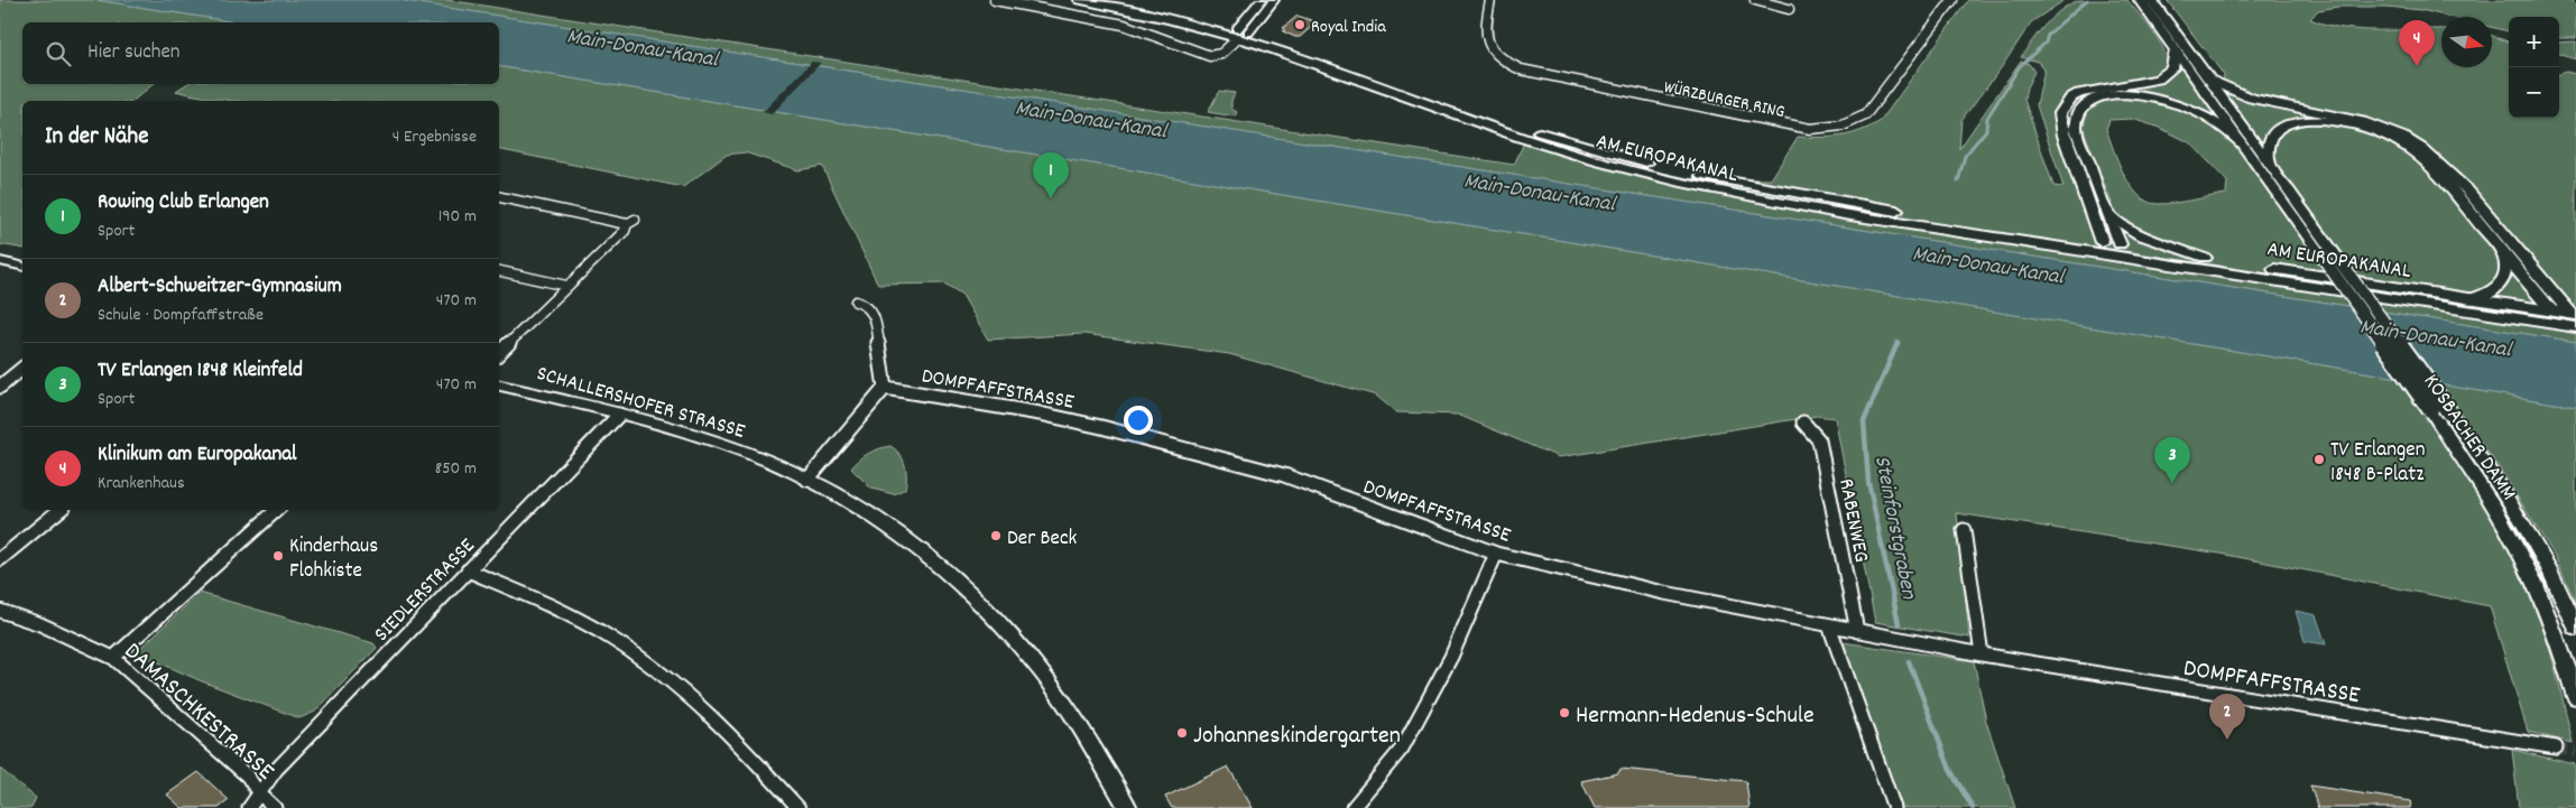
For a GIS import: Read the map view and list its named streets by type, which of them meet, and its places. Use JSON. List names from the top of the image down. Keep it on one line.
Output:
{"streets":{"main road":["AM EUROPAKANAL"],"street":["WÜRZBURGER RING","DOMPFAFFSTRASSE","SCHALLERSHOFER STRASSE","KOSBACHER DAMM","RABENWEG","SIEDLERSTRASSE","DAMASCHKESTRASSE"]},"crossings":[["DOMPFAFFSTRASSE","RABENWEG"],["SCHALLERSHOFER STRASSE","SIEDLERSTRASSE"],["SIEDLERSTRASSE","DAMASCHKESTRASSE"]],"water":["Main-Donau-Kanal","Steinforstgraben"],"places":["Royal India","TV Erlangen 1848 B-Platz","Der Beck","Kinderhaus Flohkiste","Hermann-Hedenus-Schule","Johanneskindergarten"],"north":"right","page":{"map_buttons":["+","−"],"pins":["4","1","3","2"],"search":"Hier suchen","heading":["In der Nähe","4 Ergebnisse"],"list":[{"mark":"1","name":"Rowing Club Erlangen","note":"Sport","value":"190 m"},{"mark":"2","name":"Albert-Schweitzer-Gymnasium","note":"Schule · Dompfaffstraße","value":"470 m"},{"mark":"3","name":"TV Erlangen 1848 Kleinfeld","note":"Sport","value":"470 m"},{"mark":"4","name":"Klinikum am Europakanal","note":"Krankenhaus","value":"850 m"}]}}
